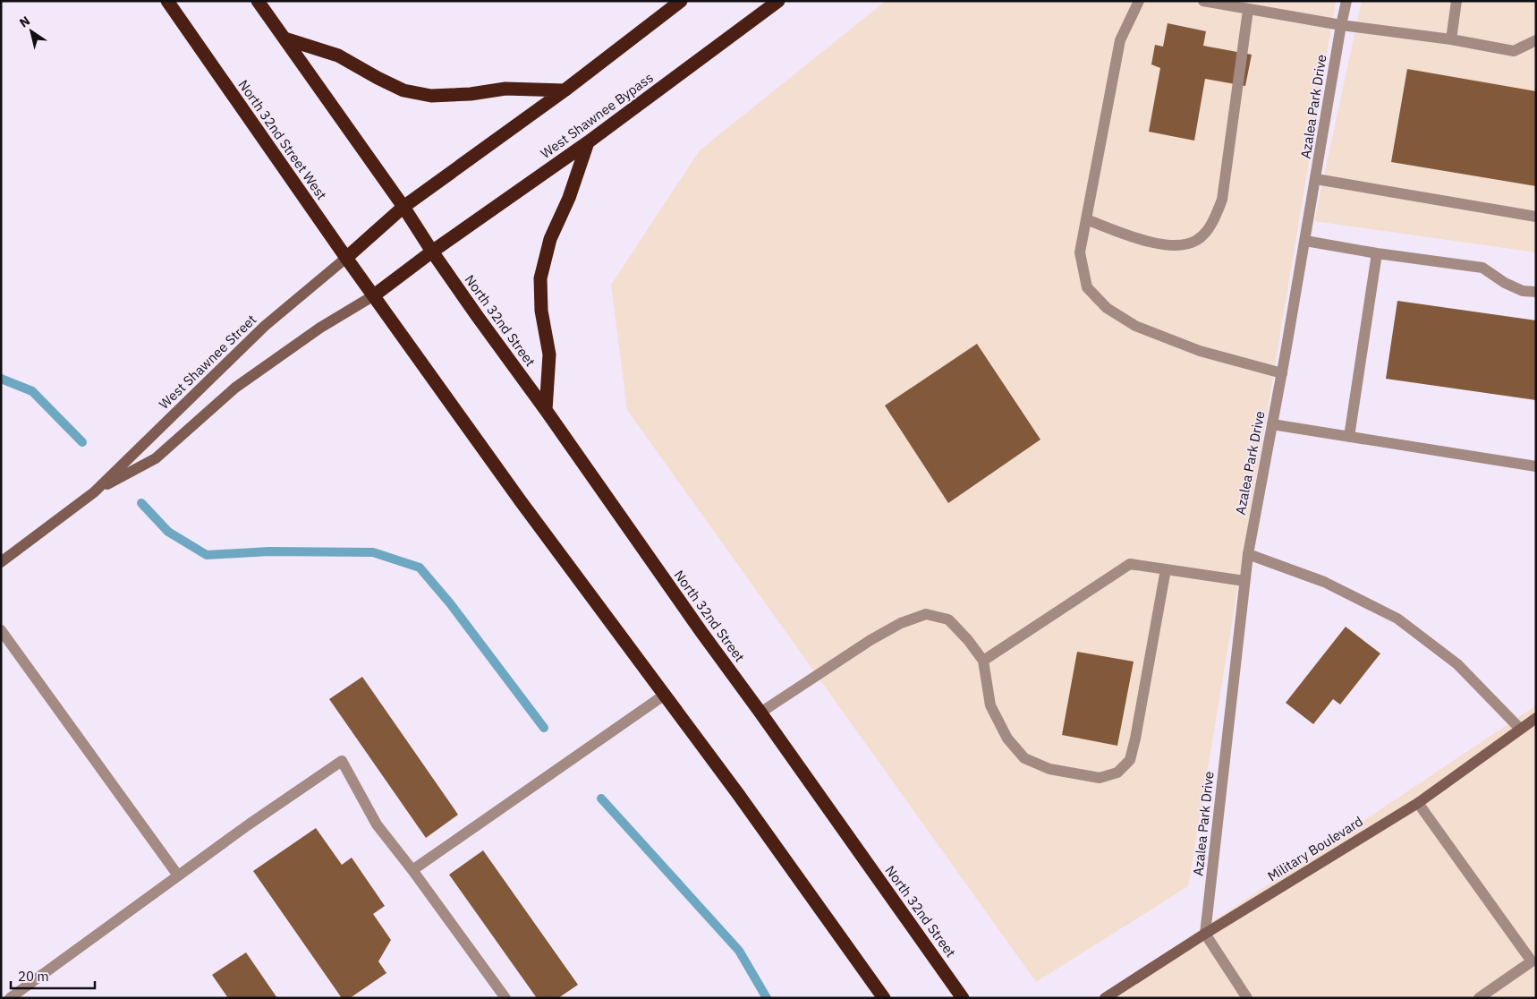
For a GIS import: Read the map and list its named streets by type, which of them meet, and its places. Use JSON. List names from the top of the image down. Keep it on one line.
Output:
{"streets":{"highway":["West Shawnee Bypass","North 32nd Street West","North 32nd Street"],"street":["Azalea Park Drive","West Shawnee Street","Military Boulevard"]},"crossings":[["Azalea Park Drive","Military Boulevard"],["West Shawnee Bypass","North 32nd Street West"],["West Shawnee Bypass","North 32nd Street"],["West Shawnee Bypass","West Shawnee Street"],["North 32nd Street West","West Shawnee Street"]],"scale_bar":"20 m","north":"top left"}
